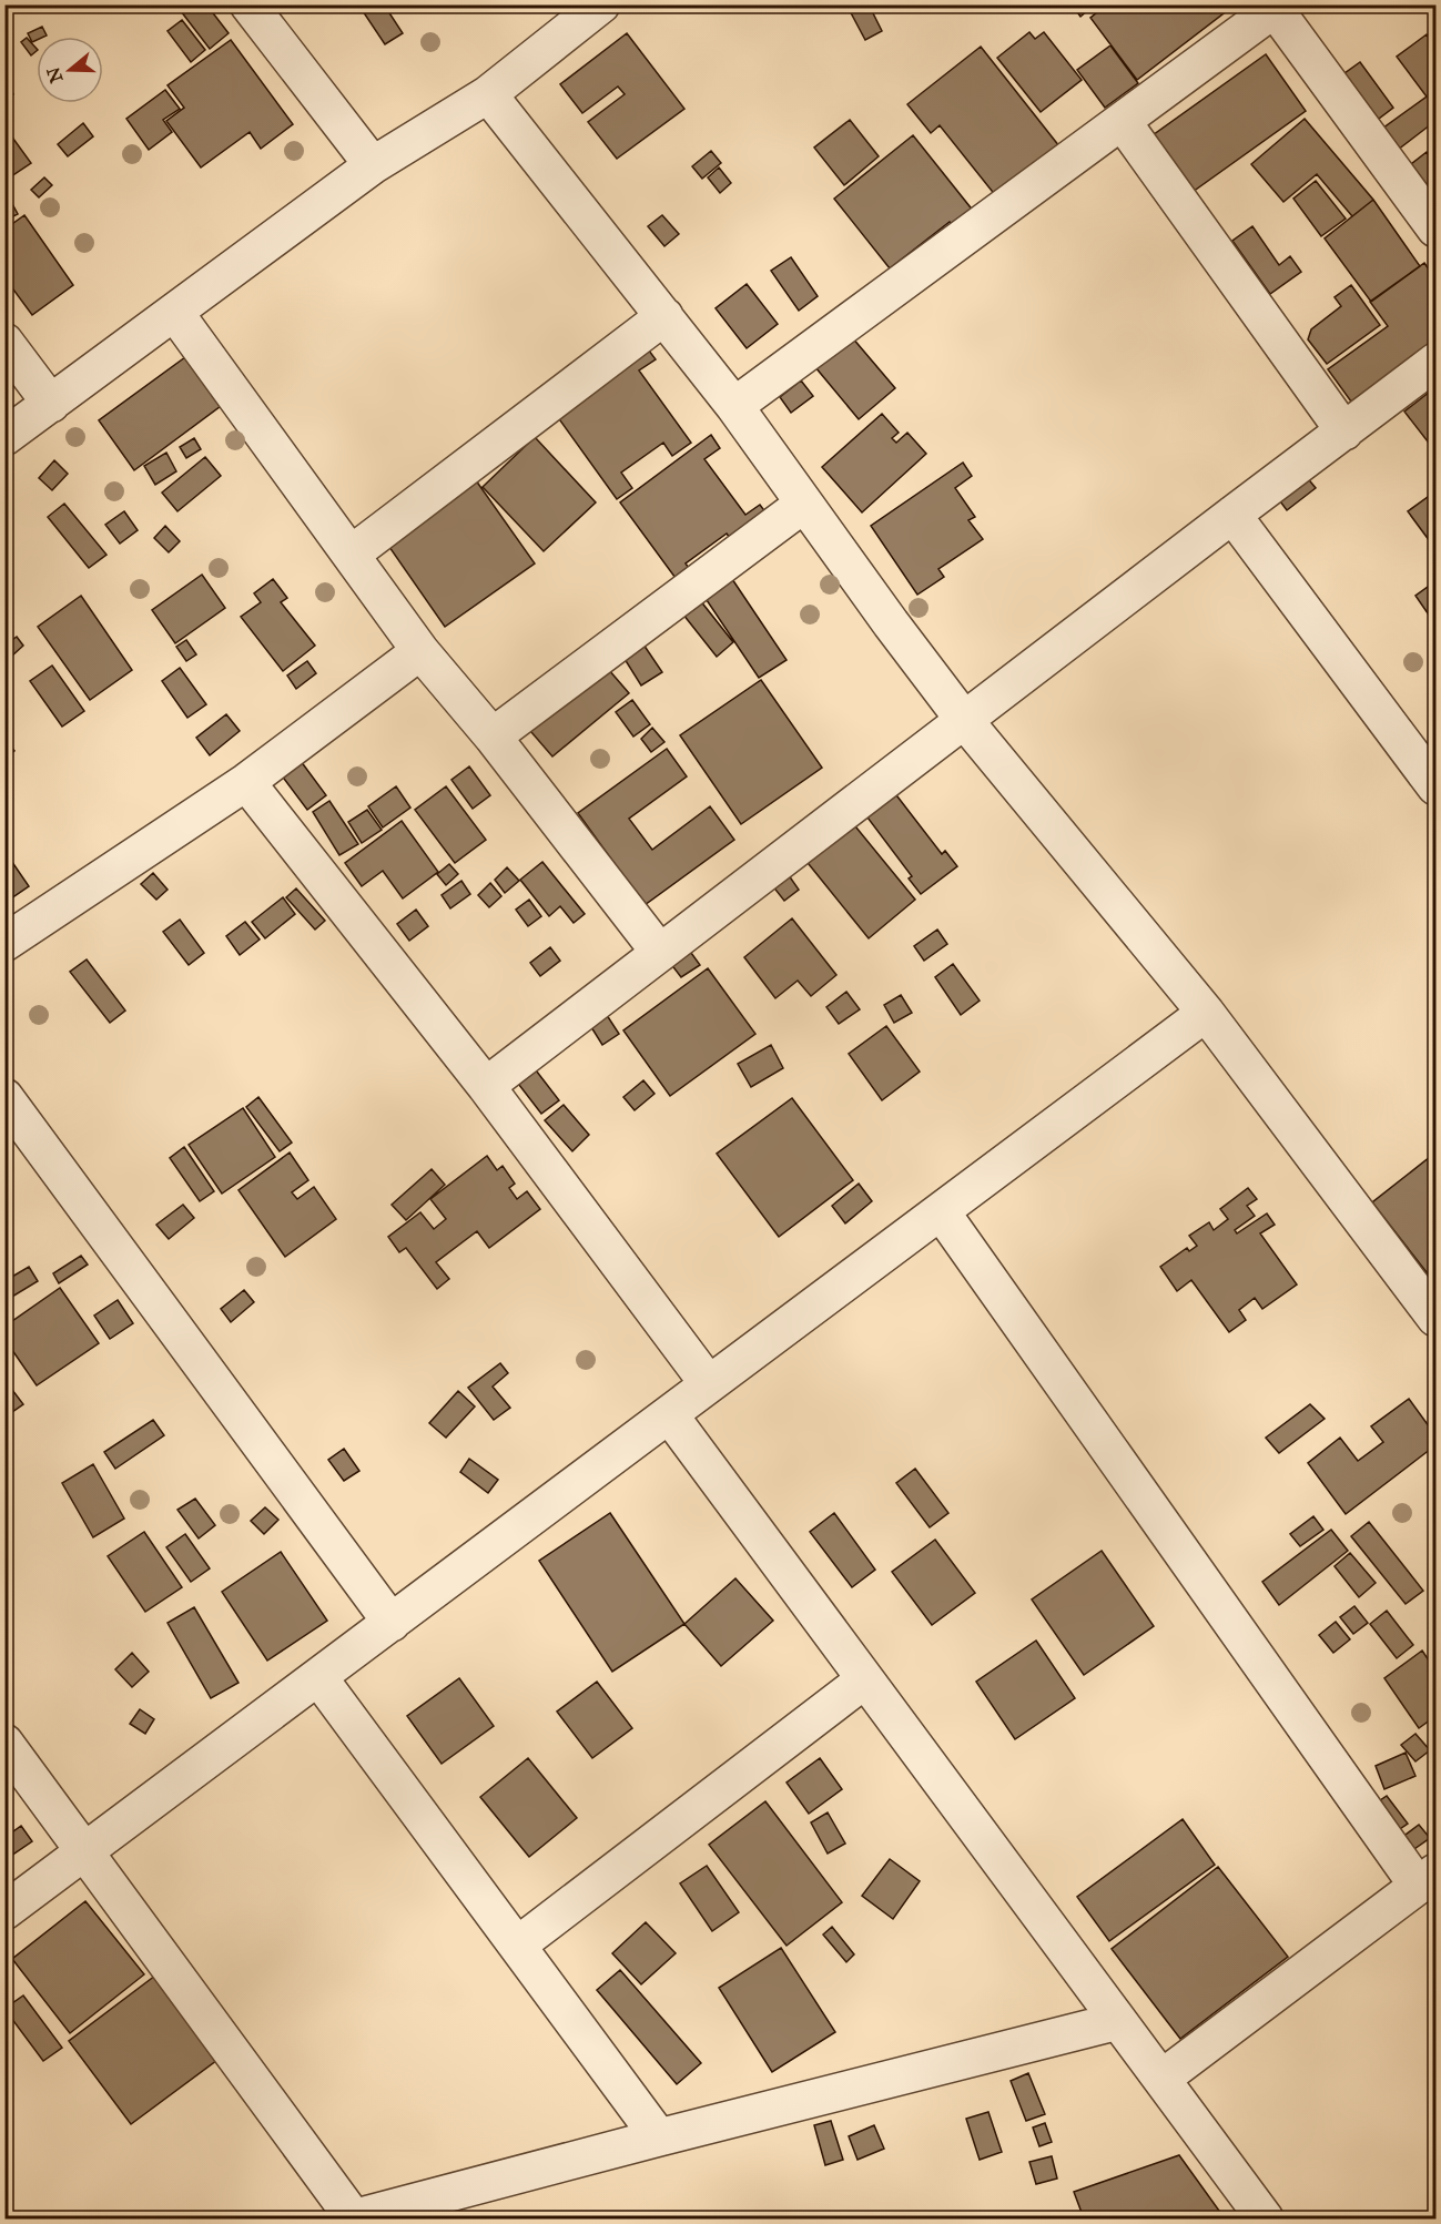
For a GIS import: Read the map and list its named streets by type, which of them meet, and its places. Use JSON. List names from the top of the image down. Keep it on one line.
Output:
{"north":"left"}
